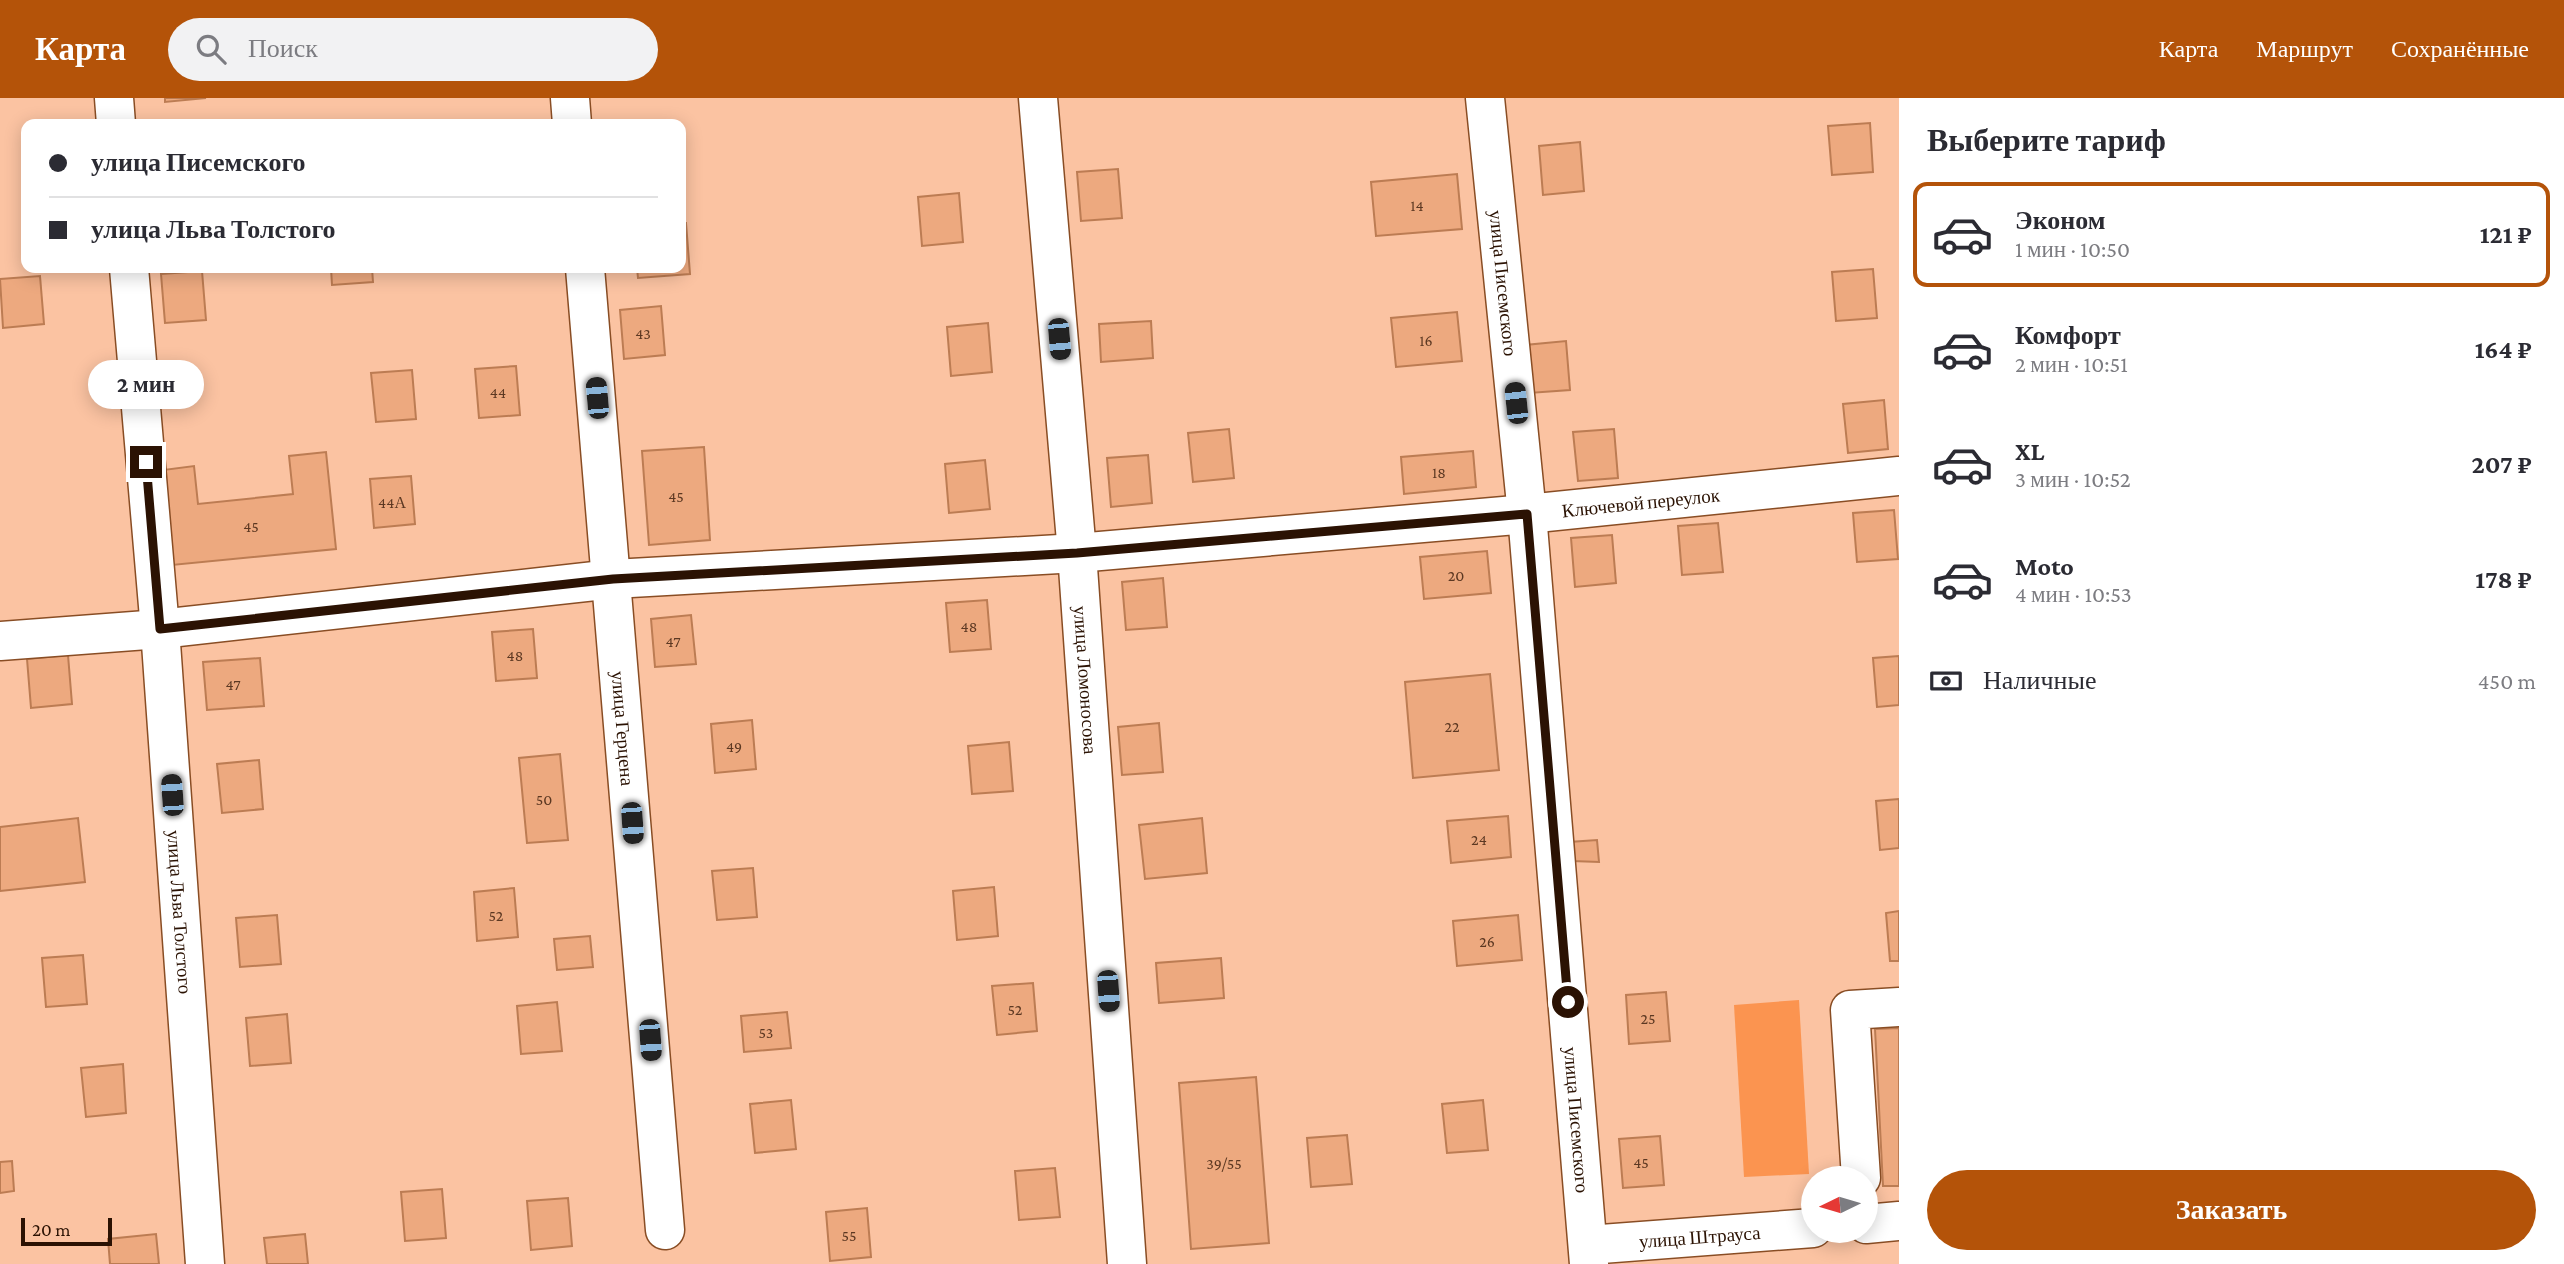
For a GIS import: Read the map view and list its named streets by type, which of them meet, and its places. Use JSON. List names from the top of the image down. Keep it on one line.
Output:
{"streets":{"street":["улица Писемского","Ключевой переулок","улица Ломоносова","улица Герцена","улица Льва Толстого","улица Штрауса"]},"crossings":[["улица Писемского","Ключевой переулок"],["улица Писемского","улица Штрауса"],["Ключевой переулок","улица Ломоносова"],["Ключевой переулок","улица Герцена"],["Ключевой переулок","улица Льва Толстого"]],"house_numbers":["14","43","16","44","18","45","44А","45","20","48","47","48","47","22","49","50","24","52","26","52","25","53","45","39/55","55"],"scale_bar":"20 m","north":"left","page":{"header":"Карта","search":"Поиск","nav":["Карта","Маршрут","Сохранённые"],"heading":"Выберите тариф","banner":["улица Писемского","улица Льва Толстого"],"list":[{"name":"Эконом","note":"1 мин · 10:50","value":"121 ₽"},{"name":"Комфорт","note":"2 мин · 10:51","value":"164 ₽"},{"name":"XL","note":"3 мин · 10:52","value":"207 ₽"},{"name":"Moto","note":"4 мин · 10:53","value":"178 ₽"}],"bubble":"2 мин","pay":["Наличные","450 m"],"buttons":"Заказать","scale":"20 m"}}
